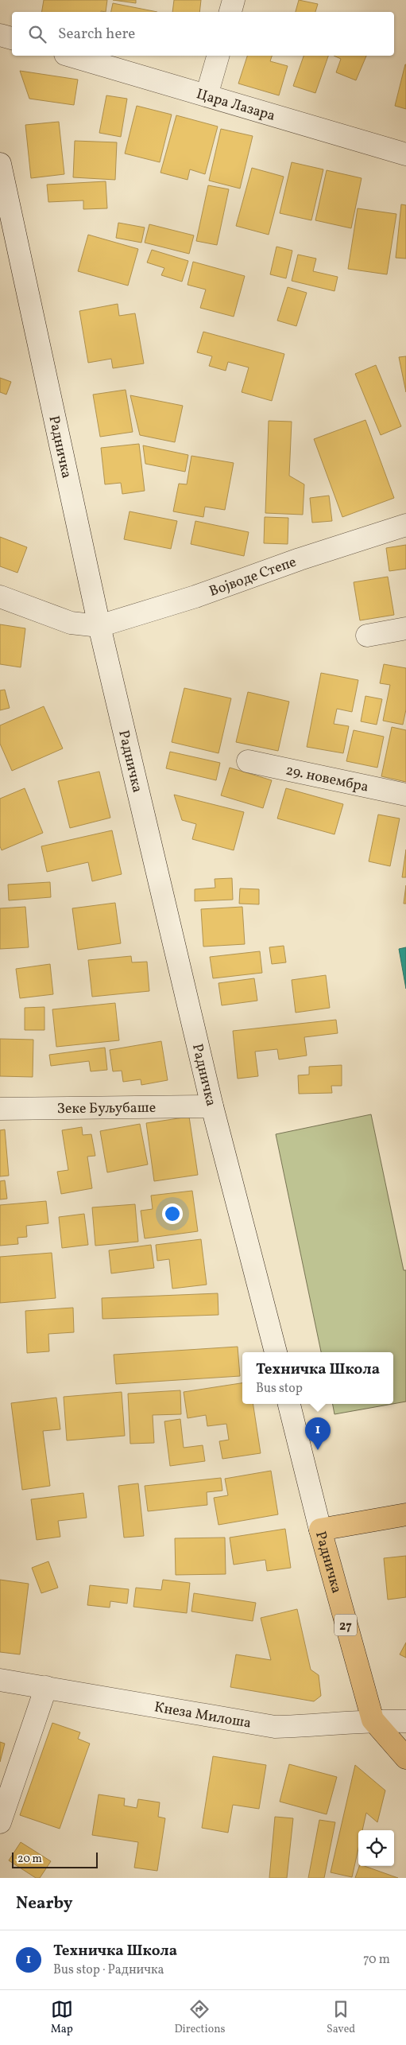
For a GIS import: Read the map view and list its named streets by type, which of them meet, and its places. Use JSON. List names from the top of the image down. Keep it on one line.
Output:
{"streets":{"main road":["Радничка","27"],"street":["Цара Лазара","Војводе Степе","29. новембра","Зеке Буљубаше","Кнеза Милоша"]},"crossings":[["Радничка","Војводе Степе"],["Радничка","Зеке Буљубаше"],["Радничка","Кнеза Милоша"]],"scale_bar":"20 m","page":{"search":"Search here","popup":["Техничка Школа","Bus stop"],"pins":"1","scale":"20 m","heading":"Nearby","list":[{"mark":"1","name":"Техничка Школа","note":"Bus stop · Радничка","value":"70 m"}],"nav":["Map","Directions","Saved"]}}
